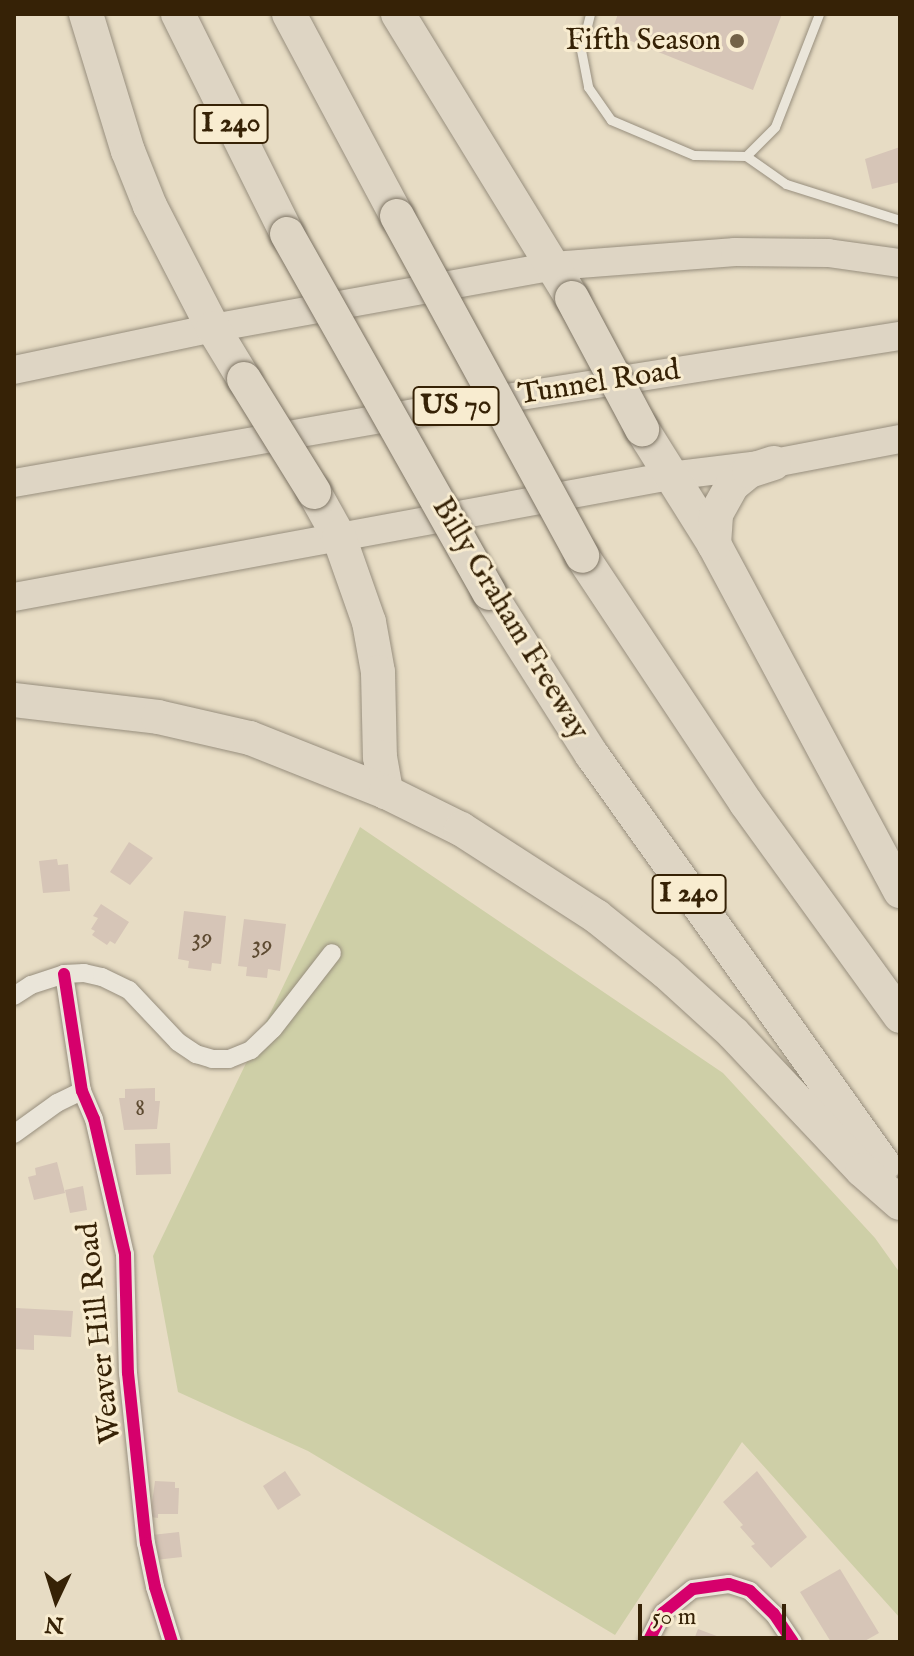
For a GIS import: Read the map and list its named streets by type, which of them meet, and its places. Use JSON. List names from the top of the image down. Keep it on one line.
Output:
{"streets":{"highway":["I 240","Billy Graham Freeway"],"main road":["Tunnel Road","US 70"],"street":["Weaver Hill Road"]},"places":["Fifth Season"],"house_numbers":["39","39","8"],"scale_bar":"50 m","north":"bottom"}
